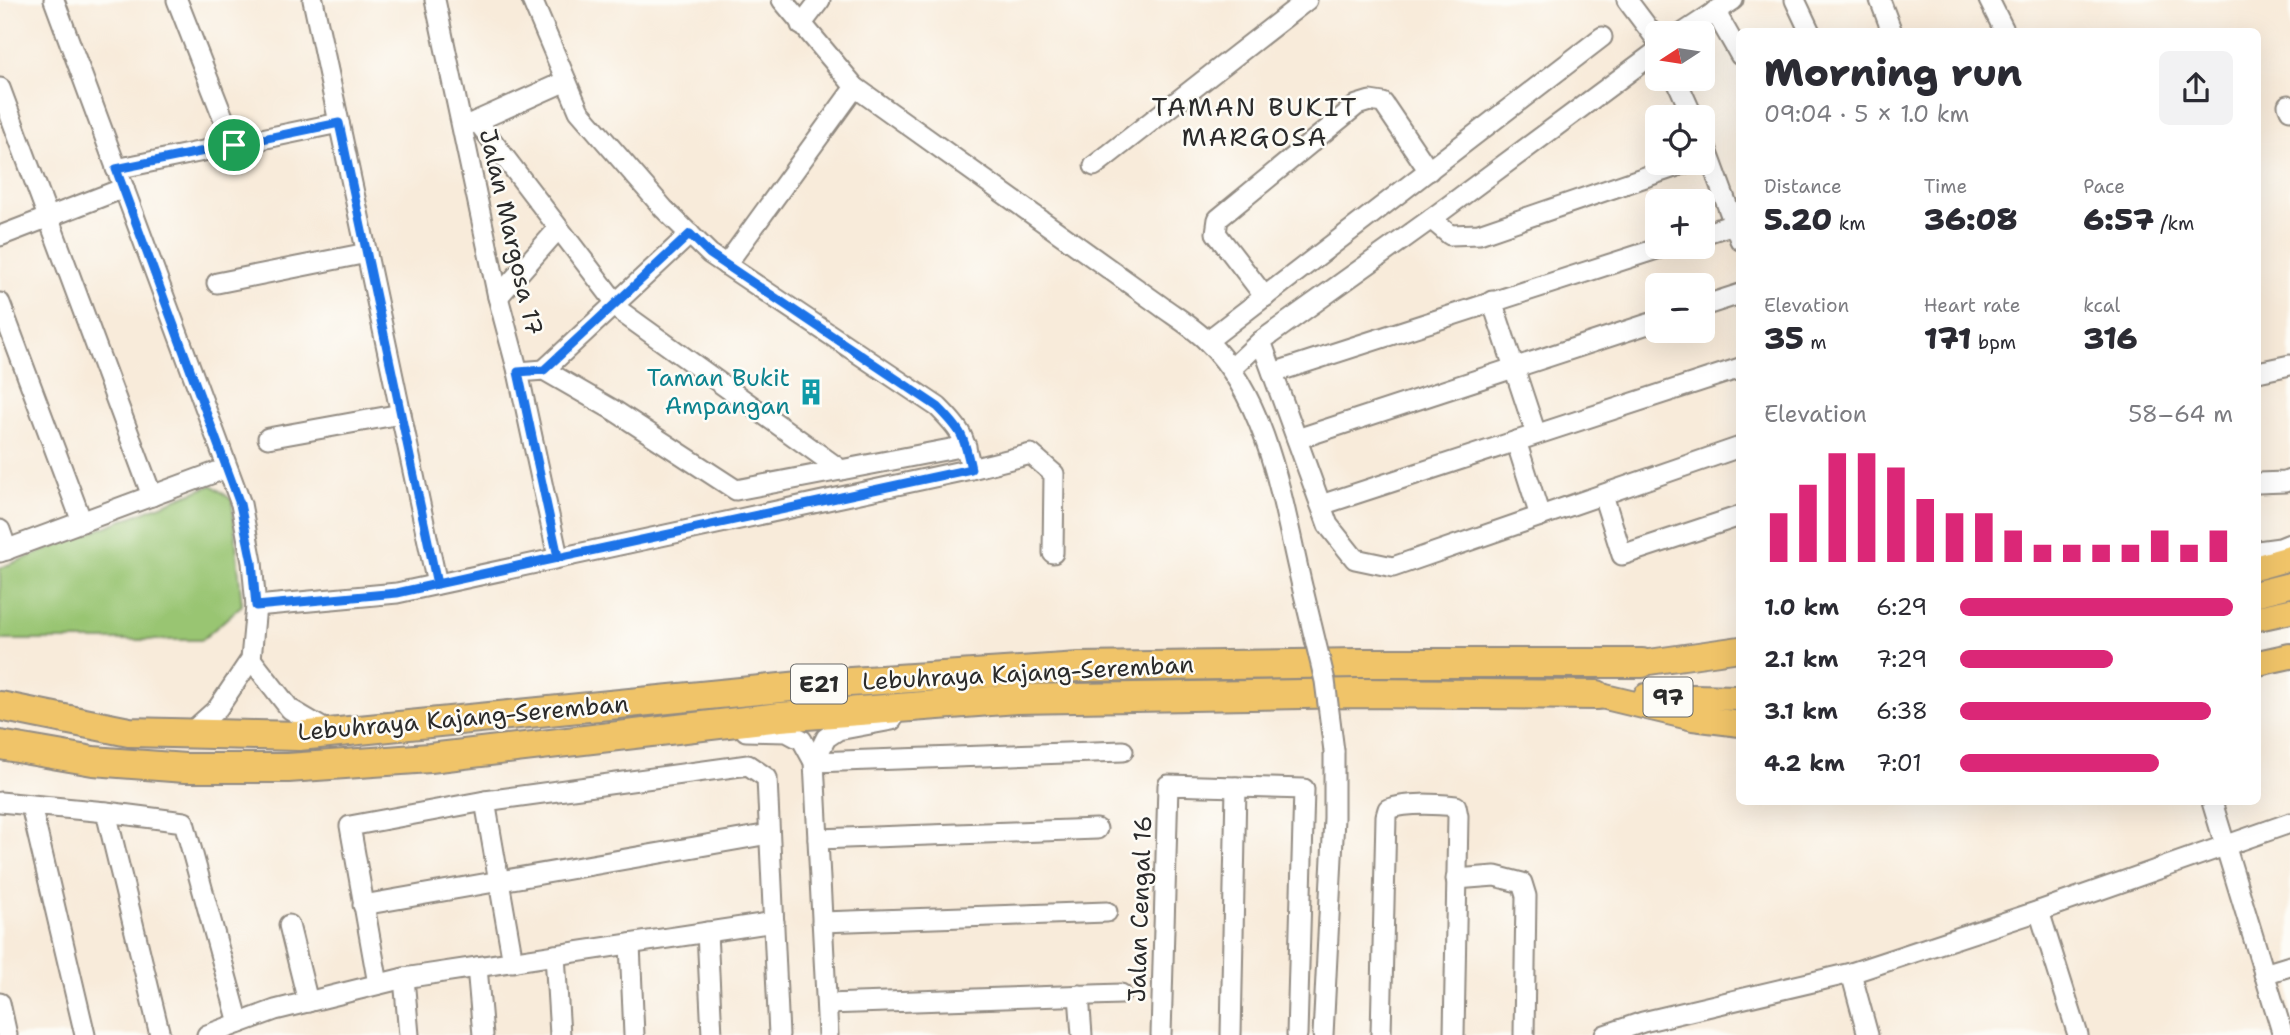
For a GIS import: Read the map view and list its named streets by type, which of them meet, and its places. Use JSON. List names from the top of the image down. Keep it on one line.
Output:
{"streets":{"highway":["Lebuhraya Kajang-Seremban","E21"],"main road":["97"],"street":["Jalan Margosa 17","Jalan Cengal 16"]},"crossings":[["Lebuhraya Kajang-Seremban","97"]],"districts":["TAMAN BUKIT MARGOSA"],"places":{"building":["Taman Bukit Ampangan"]},"north":"left","page":{"map_buttons":["+","−"],"heading":["Morning run","09:04 · 5 × 1.0 km"],"stats":[["Distance","5.20 km"],["Time","36:08"],["Pace","6:57 /km"],["Elevation","35 m"],["Heart rate","171 bpm"],["kcal","316"]],"chart":["Elevation","58–64 m"],"list":[{"name":"1.0 km","note":"6:29"},{"name":"2.1 km","note":"7:29"},{"name":"3.1 km","note":"6:38"},{"name":"4.2 km","note":"7:01"}]}}
